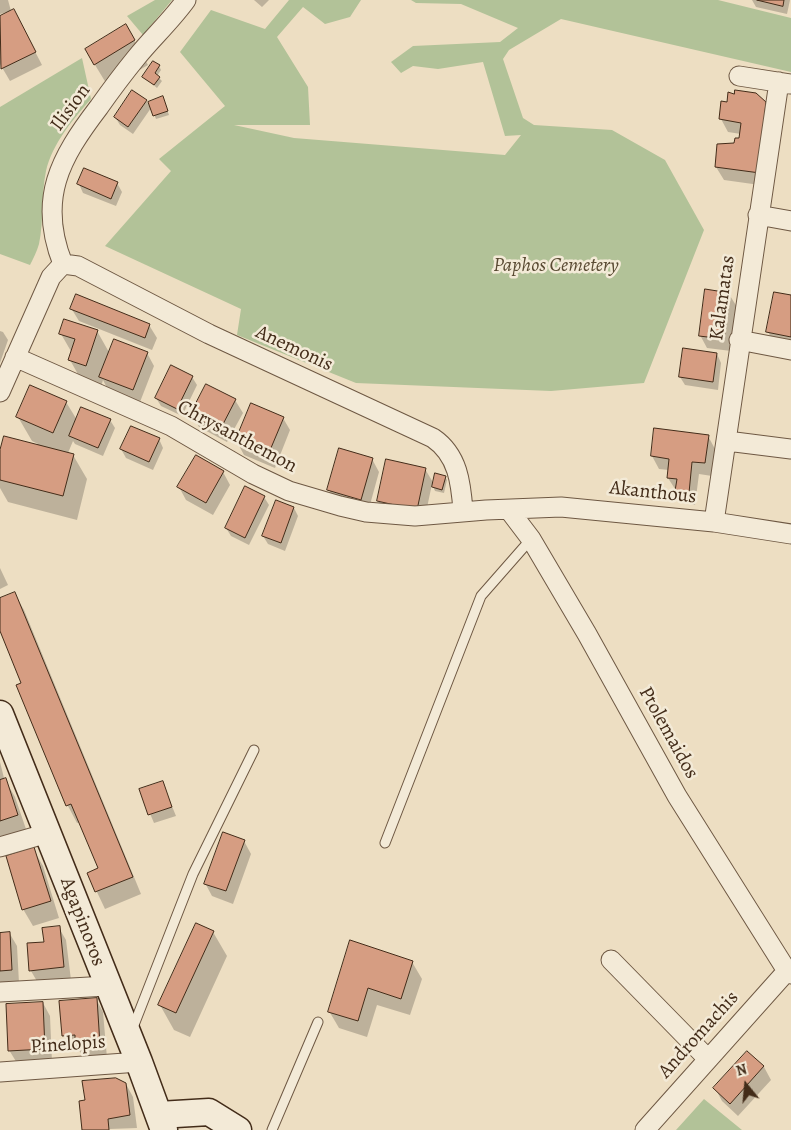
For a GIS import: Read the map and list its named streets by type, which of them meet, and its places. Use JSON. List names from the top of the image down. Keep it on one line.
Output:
{"streets":{"main road":["Agapinoros"],"street":["Ilision","Kalamatas","Anemonis","Chrysanthemon","Akanthous","Ptolemaidos","Andromachis","Pinelopis"]},"crossings":[["Ilision","Anemonis"],["Kalamatas","Akanthous"],["Anemonis","Chrysanthemon"],["Chrysanthemon","Akanthous"],["Chrysanthemon","Ptolemaidos"],["Akanthous","Ptolemaidos"],["Ptolemaidos","Andromachis"],["Agapinoros","Pinelopis"]],"parks":["Paphos Cemetery"],"north":"top"}
